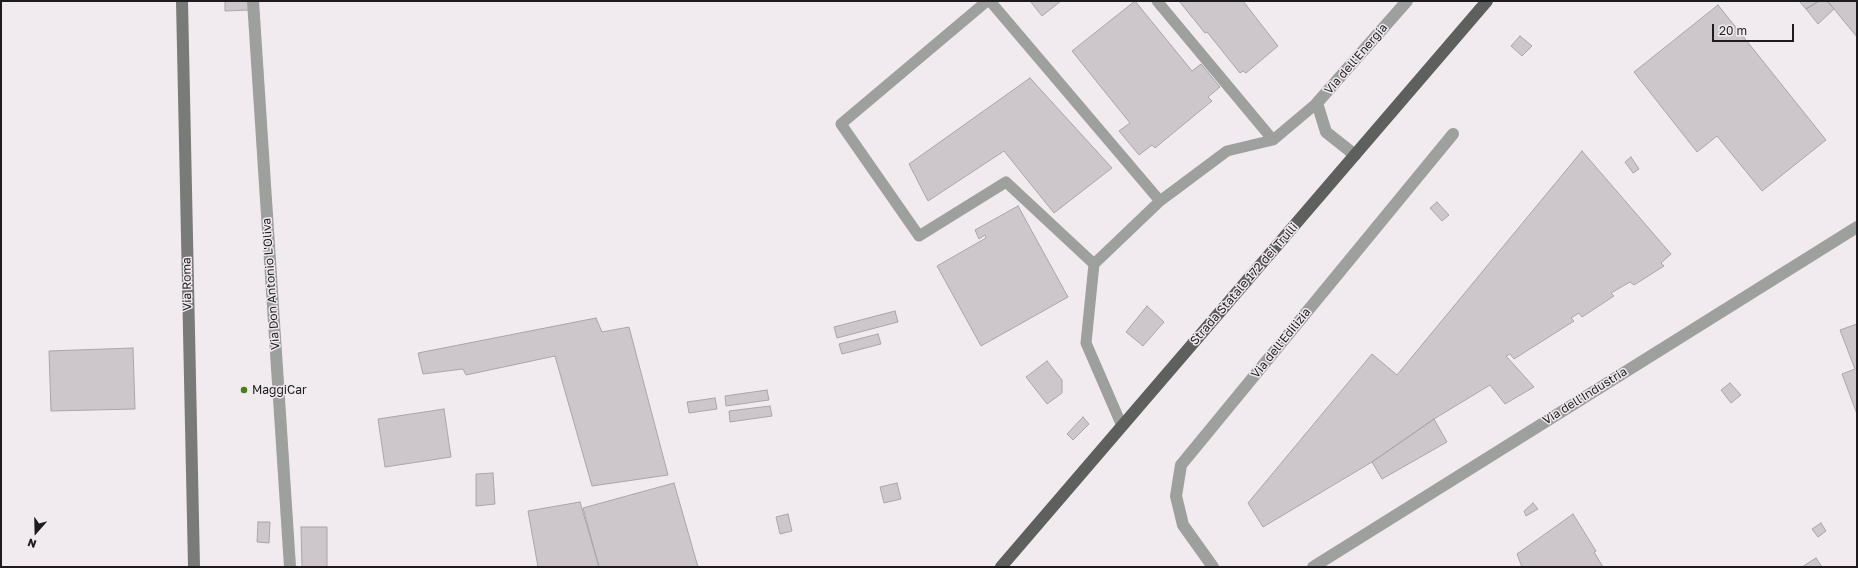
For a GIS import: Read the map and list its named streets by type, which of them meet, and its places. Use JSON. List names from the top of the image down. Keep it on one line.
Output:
{"streets":{"main road":["Strada Statale 172 dei Trulli"],"street":["Via dell'Energia","Via Roma","Via Don Antonio L'Oliva","Via dell'Edilizia","Via dell'Industria"]},"crossings":[["Via dell'Energia","Strada Statale 172 dei Trulli"]],"places":["MaggiCar"],"scale_bar":"20 m","north":"bottom"}
